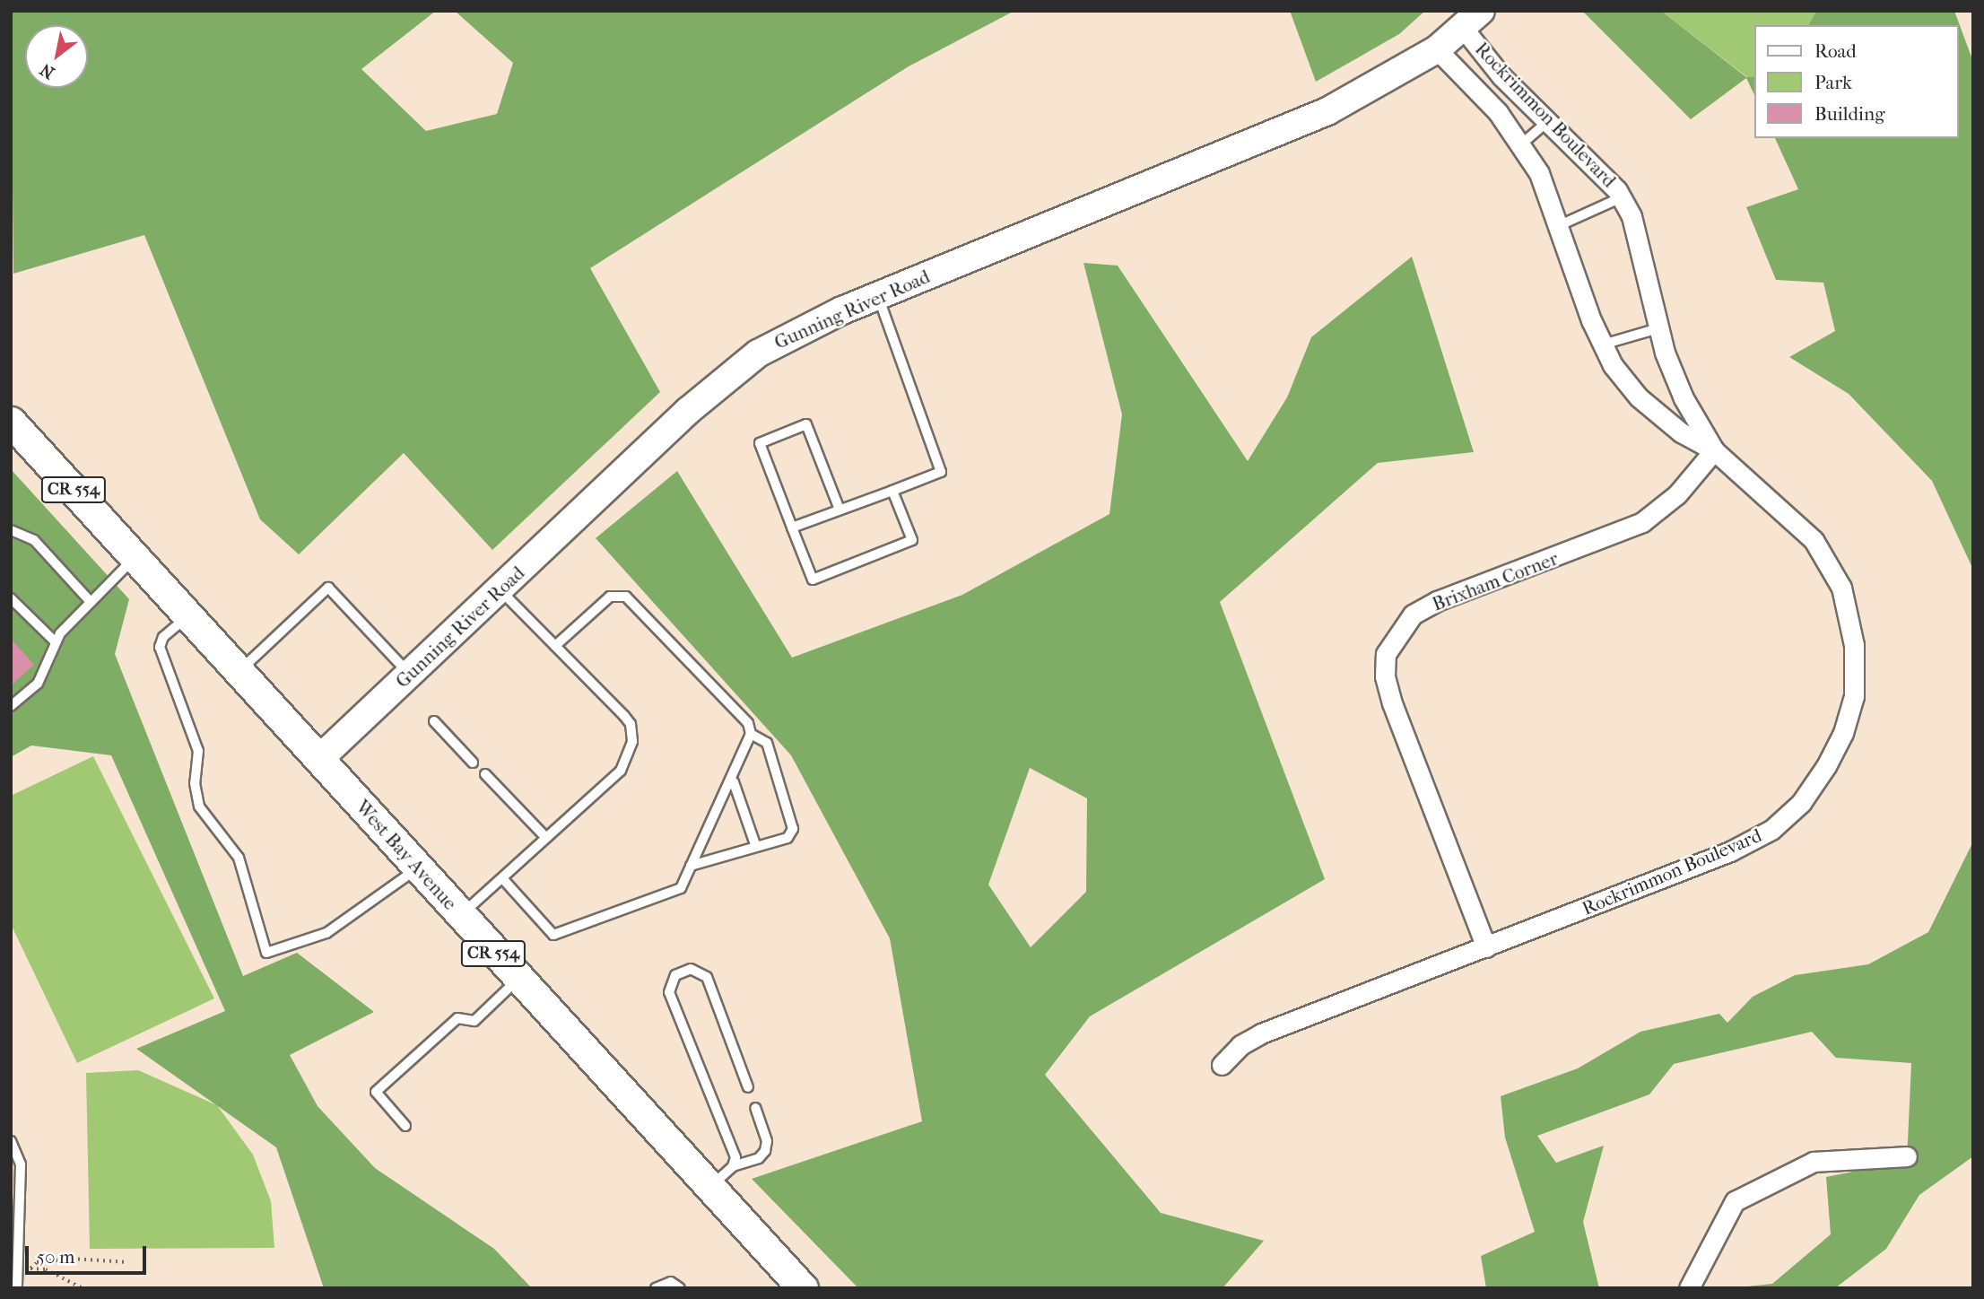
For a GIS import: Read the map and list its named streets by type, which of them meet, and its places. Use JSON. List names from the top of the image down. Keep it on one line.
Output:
{"streets":{"main road":["CR 554","West Bay Avenue"],"street":["Rockrimmon Boulevard","Gunning River Road","Brixham Corner"]},"crossings":[["Rockrimmon Boulevard","Gunning River Road"],["Rockrimmon Boulevard","Brixham Corner"],["Gunning River Road","West Bay Avenue"]],"legend":["Road","Park","Building"],"scale_bar":"50 m","north":"bottom left"}
